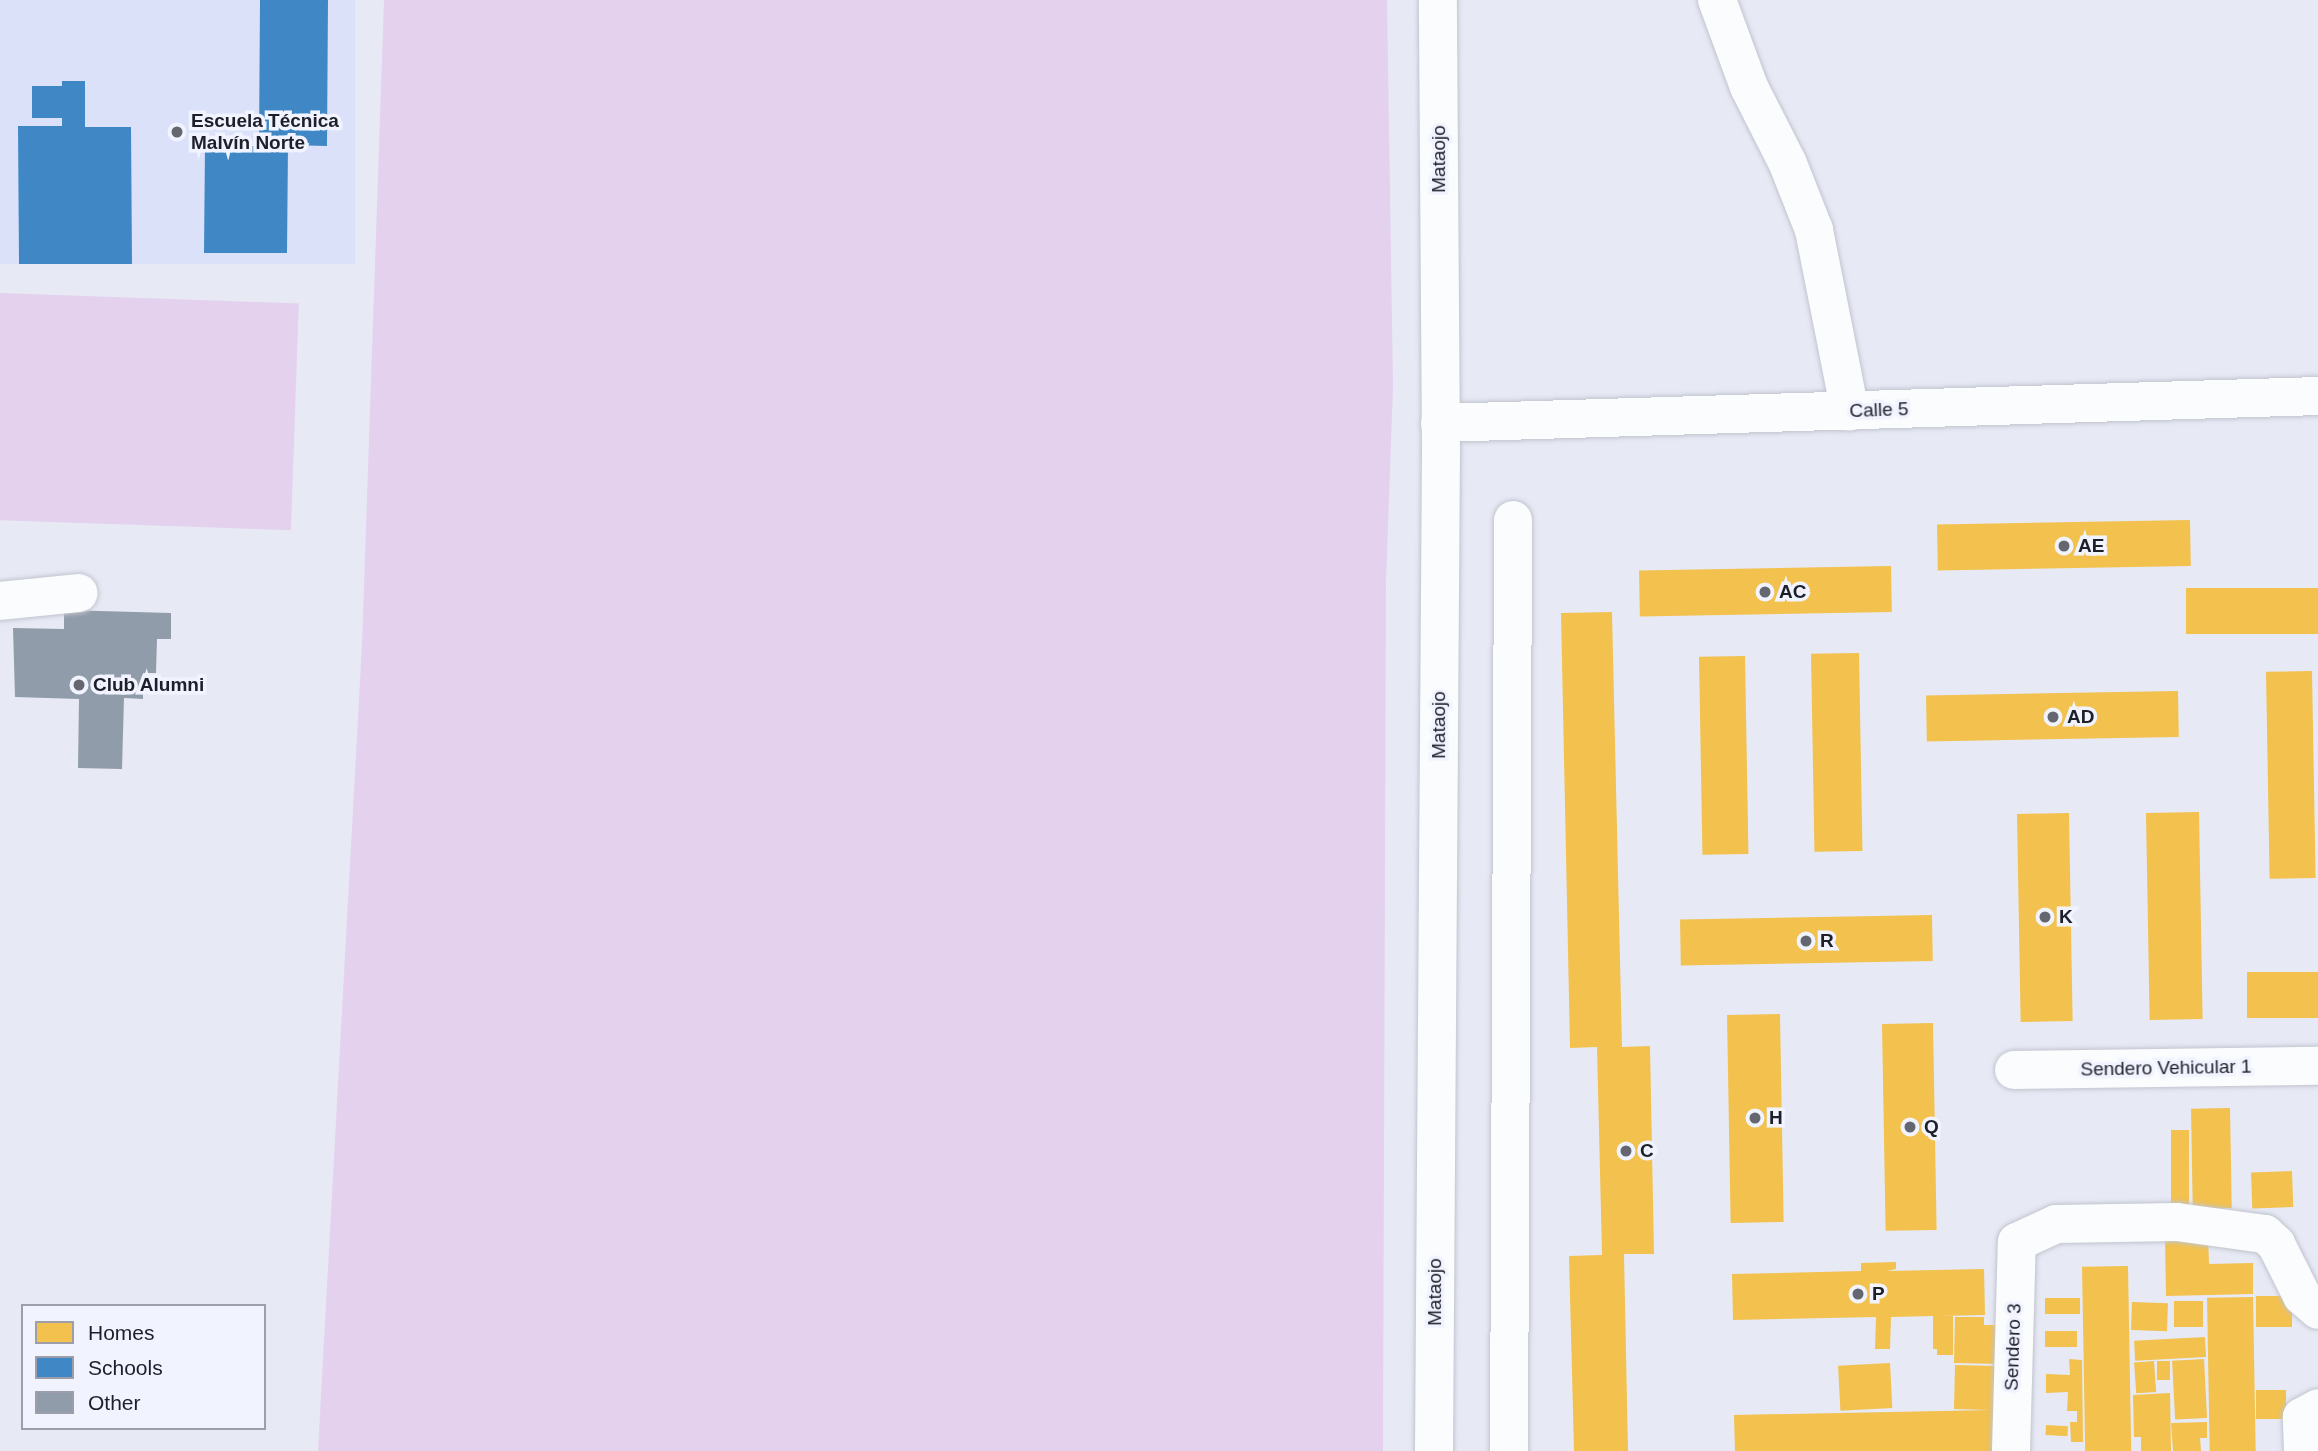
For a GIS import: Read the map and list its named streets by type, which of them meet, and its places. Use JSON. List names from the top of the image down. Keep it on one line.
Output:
{"streets":{"street":["Mataojo","Calle 5","Sendero Vehicular 1","Sendero 3"]},"crossings":[["Mataojo","Calle 5"]],"places":["Escuela Técnica Malvín Norte","AE","AC","Club Alumni","AD","K","R","H","Q","C","P"],"legend":["Homes","Schools","Other"]}
